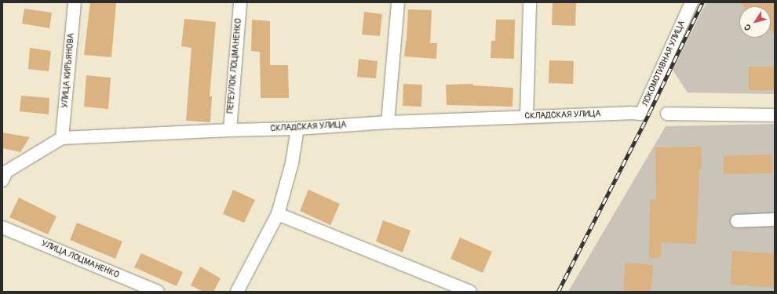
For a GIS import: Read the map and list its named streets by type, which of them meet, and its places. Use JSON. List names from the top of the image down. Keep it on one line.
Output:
{"streets":{"street":["ЛОКОМОТИВНАЯ УЛИЦА","ПЕРЕУЛОК ЛОЦМАНЕНКО","УЛИЦА КИРЬЯНОВА","СКЛАДСКАЯ УЛИЦА","УЛИЦА ЛОЦМАНЕНКО"]},"crossings":[["ЛОКОМОТИВНАЯ УЛИЦА","СКЛАДСКАЯ УЛИЦА"],["ПЕРЕУЛОК ЛОЦМАНЕНКО","СКЛАДСКАЯ УЛИЦА"],["УЛИЦА КИРЬЯНОВА","СКЛАДСКАЯ УЛИЦА"]],"north":"bottom left"}
